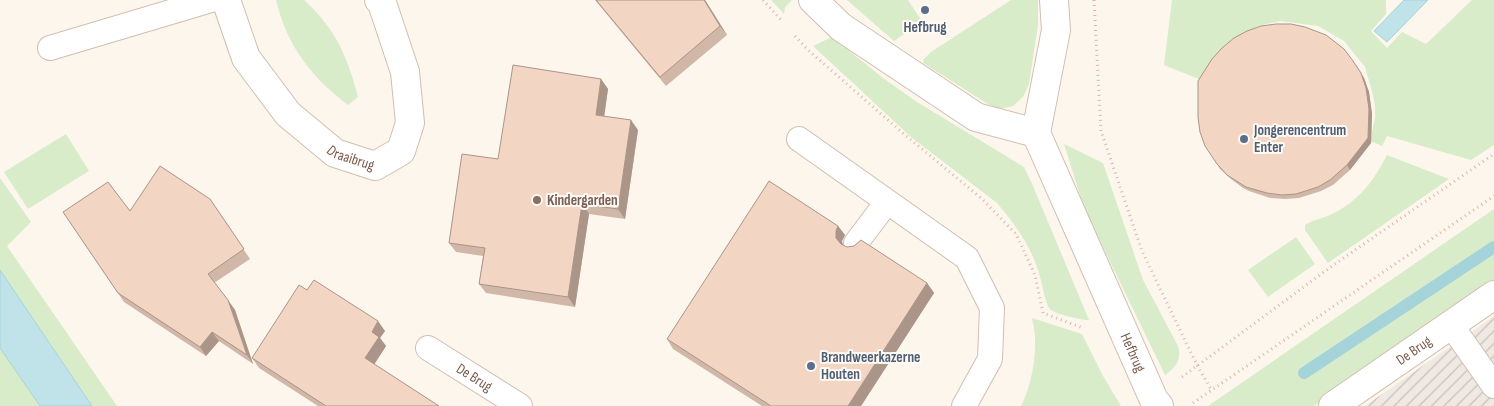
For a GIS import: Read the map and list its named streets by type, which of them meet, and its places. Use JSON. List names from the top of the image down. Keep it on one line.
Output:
{"streets":{"street":["Draaibrug","De Brug","Hefbrug"]},"places":["Hefbrug","Jongerencentrum Enter","Kindergarden","Brandweerkazerne Houten"]}
